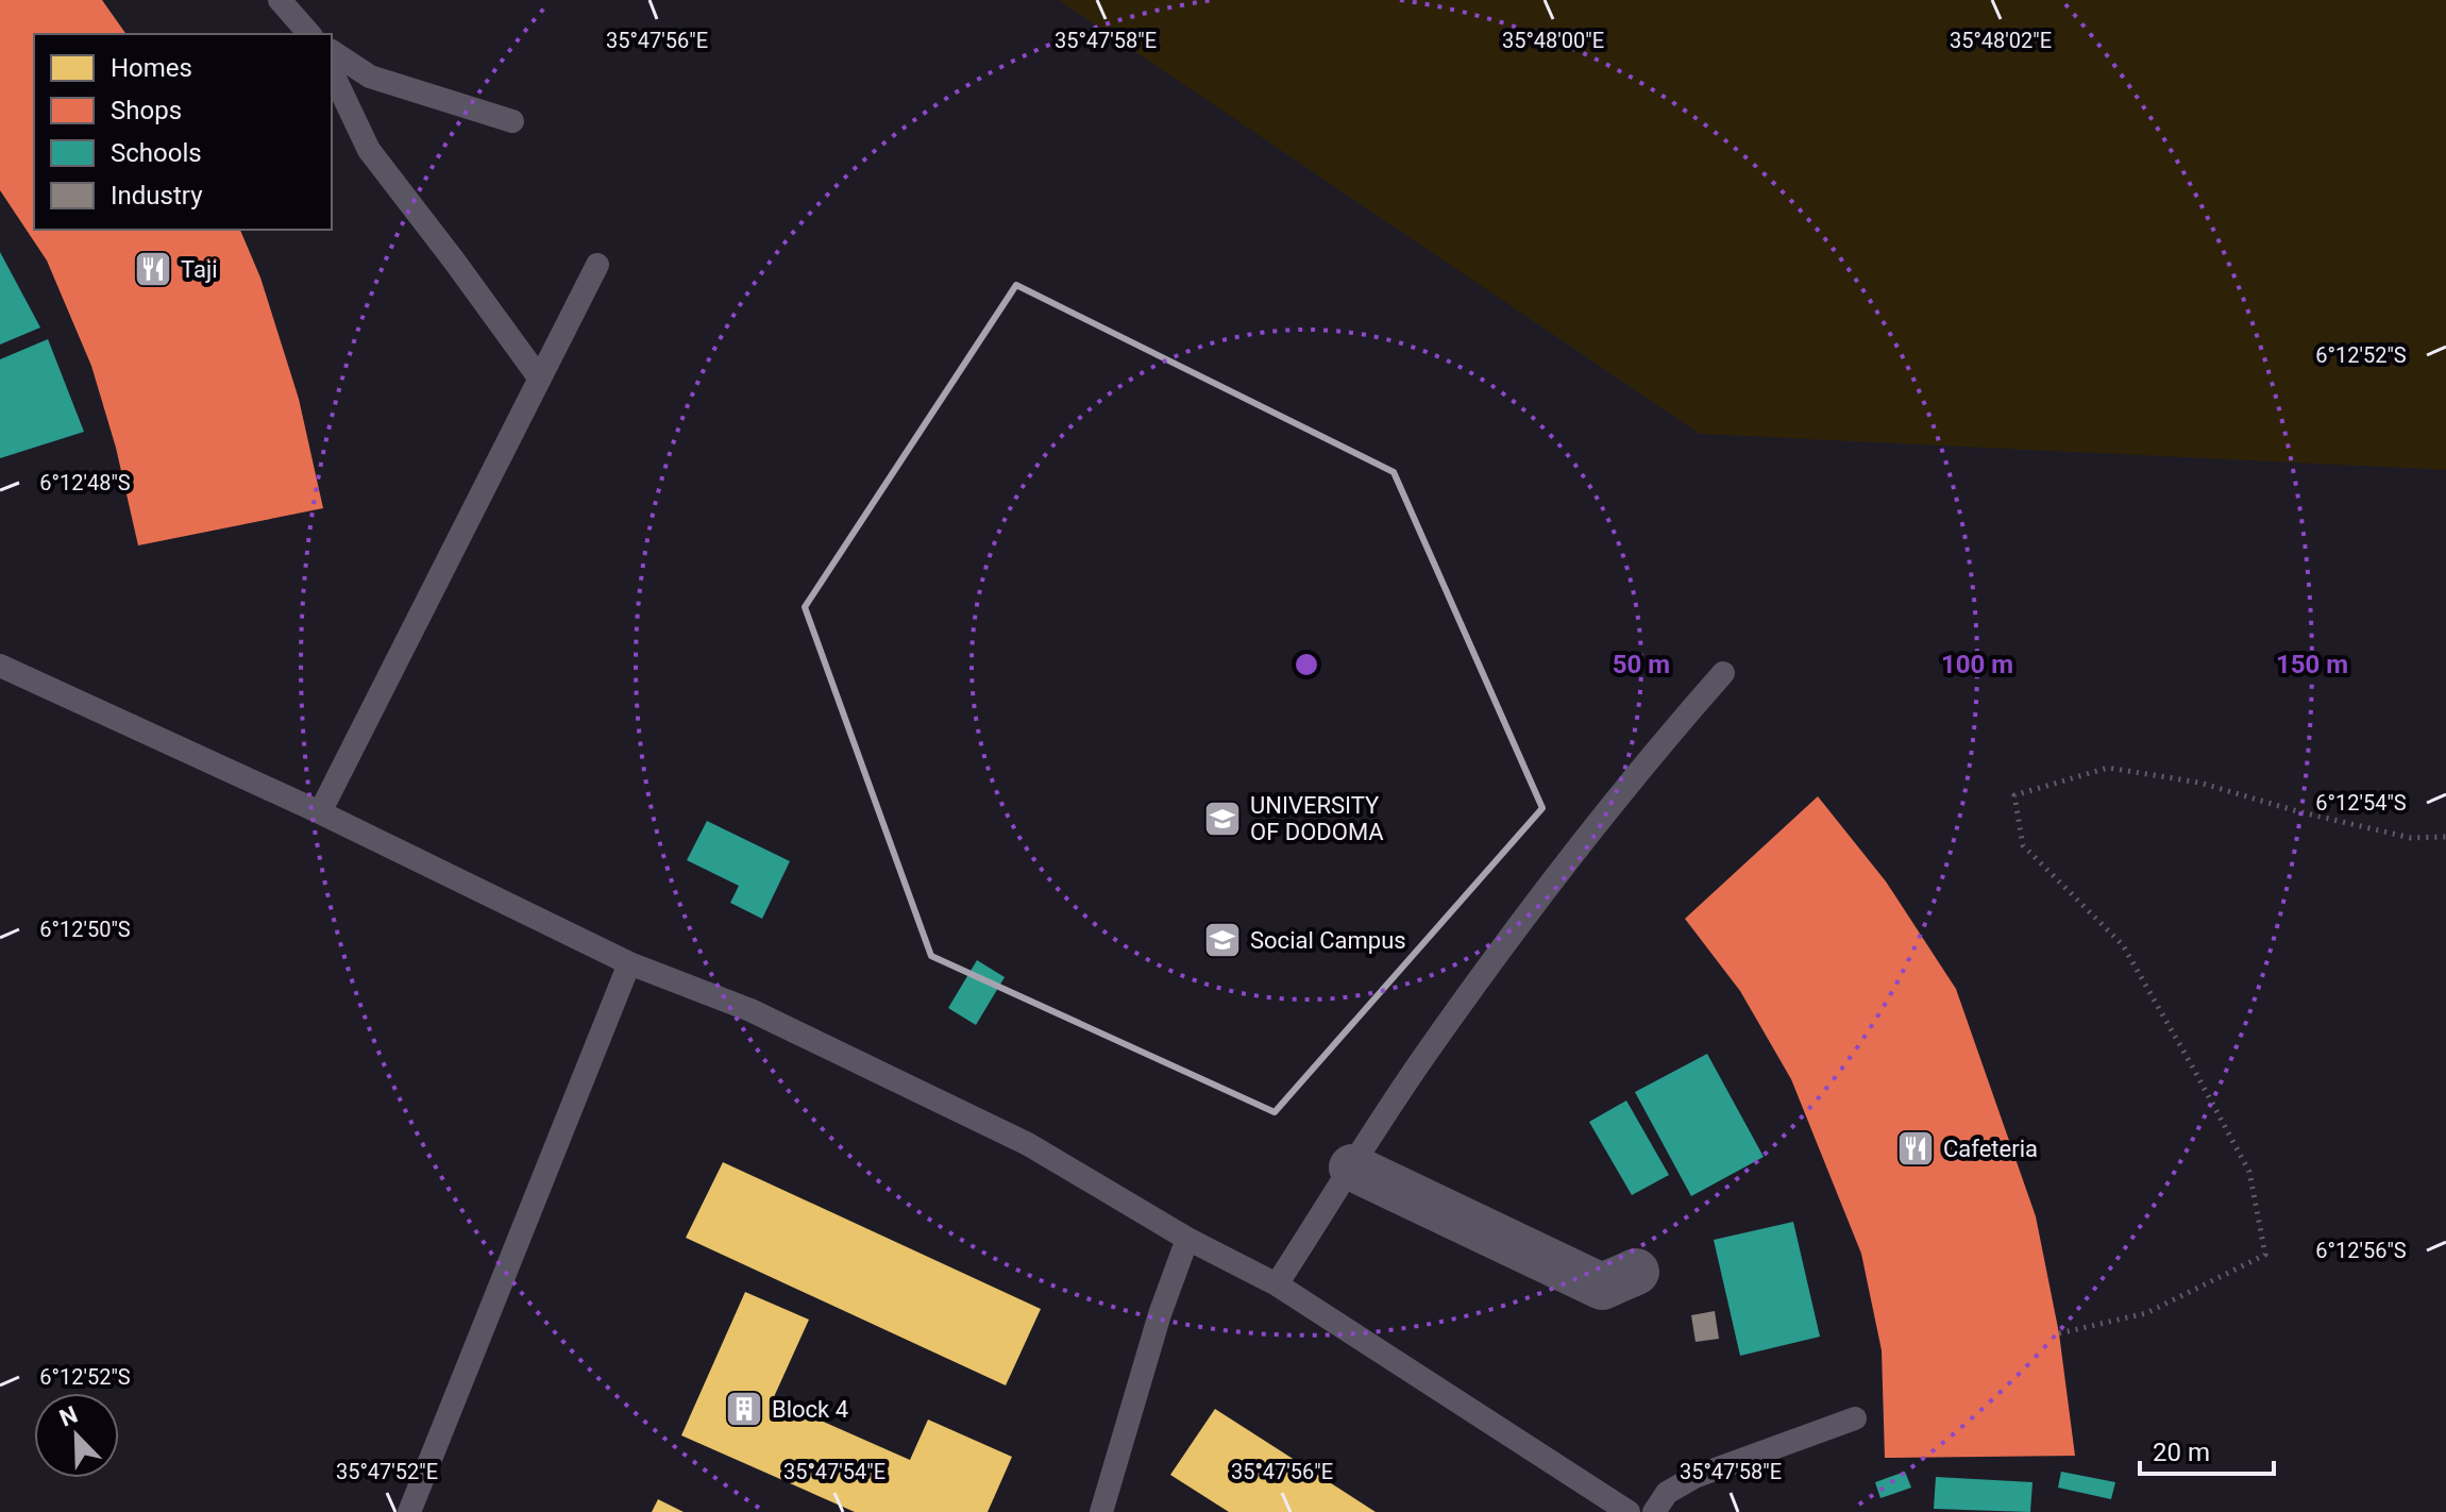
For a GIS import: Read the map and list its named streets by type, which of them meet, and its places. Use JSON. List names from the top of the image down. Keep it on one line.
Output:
{"places":{"restaurant":["Taji","Cafeteria"],"school or university":["UNIVERSITY OF DODOMA","Social Campus"],"building":["Block 4"]},"legend":["Homes","Shops","Schools","Industry"],"scale_bar":"20 m","north":"top left","coordinates":["35°47'56\"E","35°47'58\"E","35°48'00\"E","35°48'02\"E","6°12'52\"S","6°12'48\"S","6°12'54\"S","6°12'50\"S","6°12'56\"S","35°47'52\"E","35°47'54\"E"],"rings":["50 m","100 m","150 m"]}
